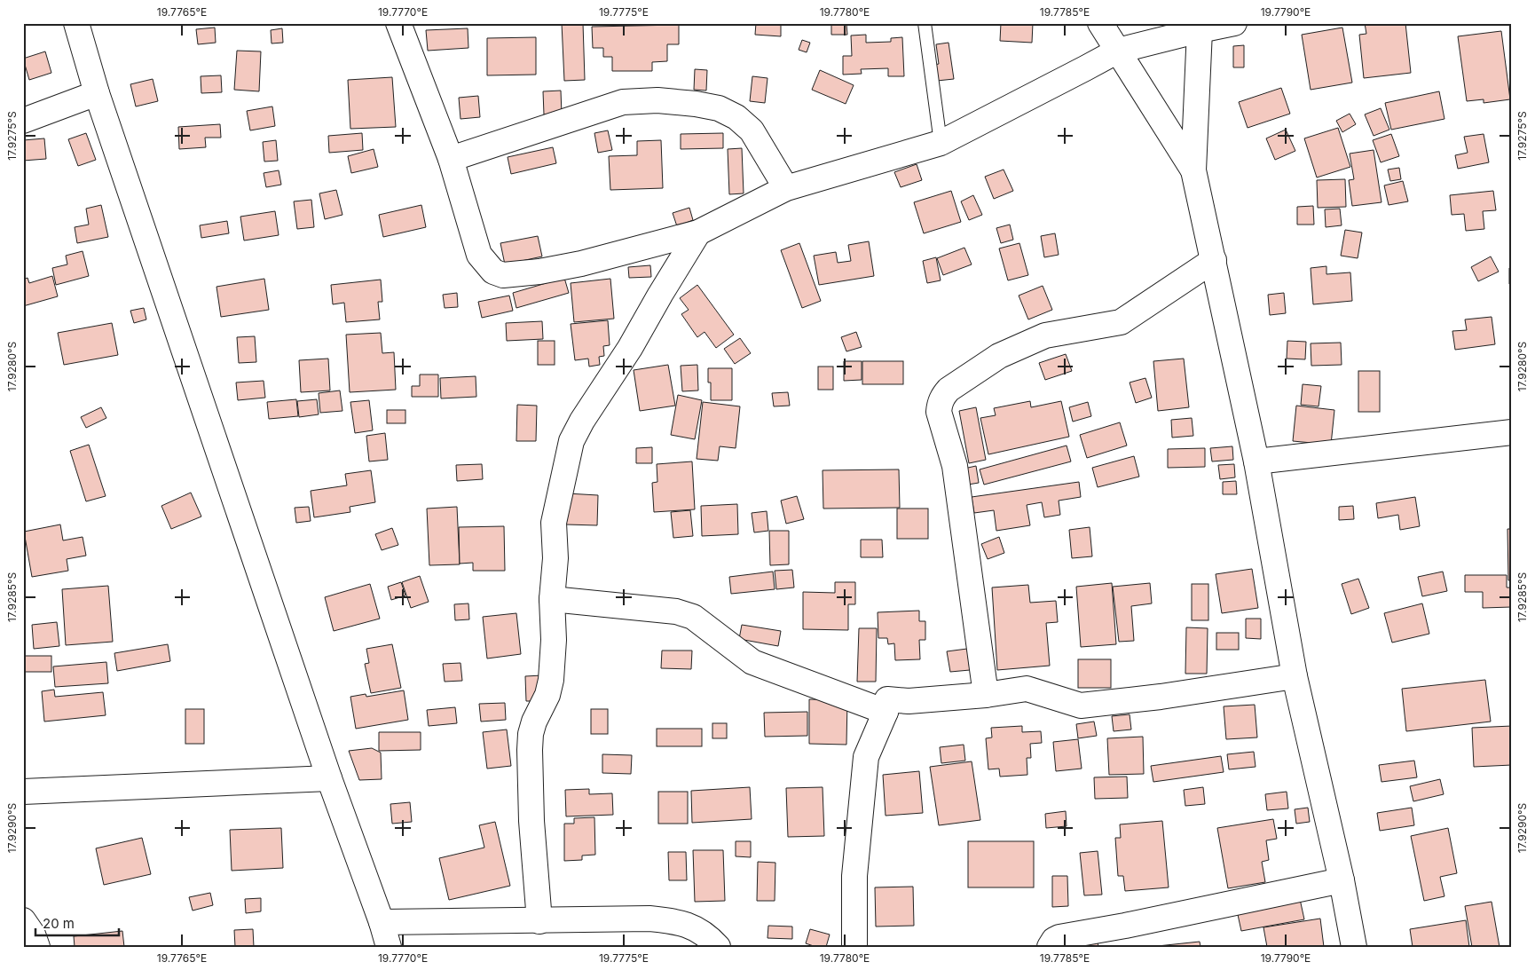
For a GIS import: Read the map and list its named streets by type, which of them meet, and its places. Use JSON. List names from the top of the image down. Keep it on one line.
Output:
{"scale_bar":"20 m","coordinates":["19.7765°E","19.7770°E","19.7775°E","19.7780°E","19.7785°E","19.7790°E","17.9275°S","17.9280°S","17.9285°S","17.9290°S"]}
